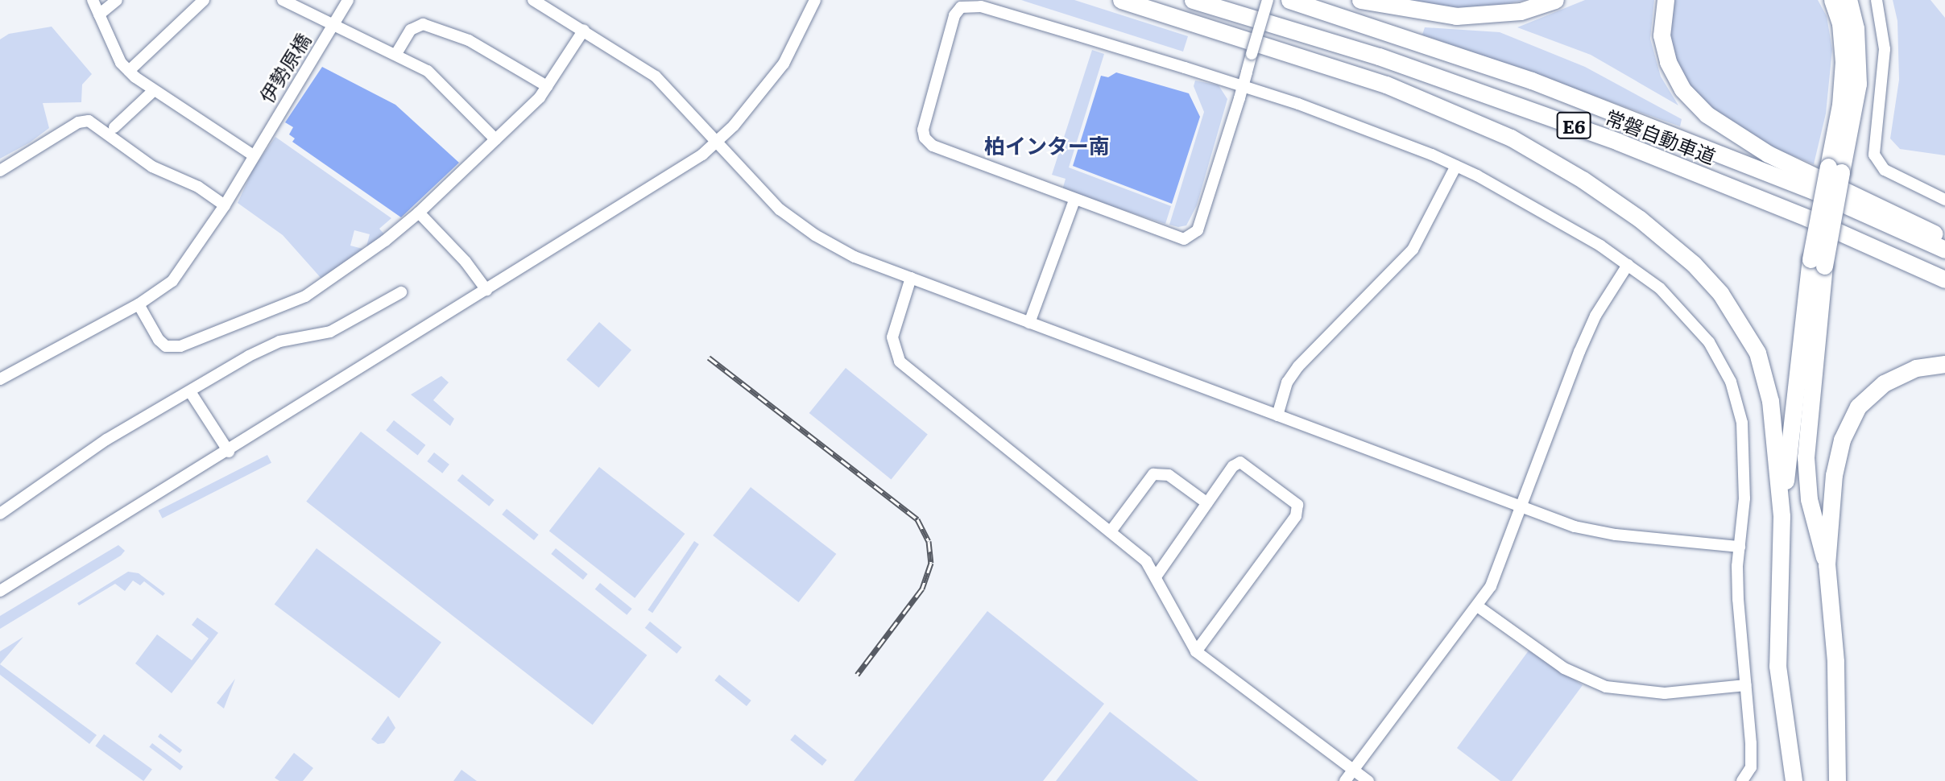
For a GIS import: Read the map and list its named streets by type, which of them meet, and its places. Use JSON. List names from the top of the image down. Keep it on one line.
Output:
{"streets":{"highway":["E6","常磐自動車道"],"street":["伊勢原橋"]},"districts":["柏インター南"]}
